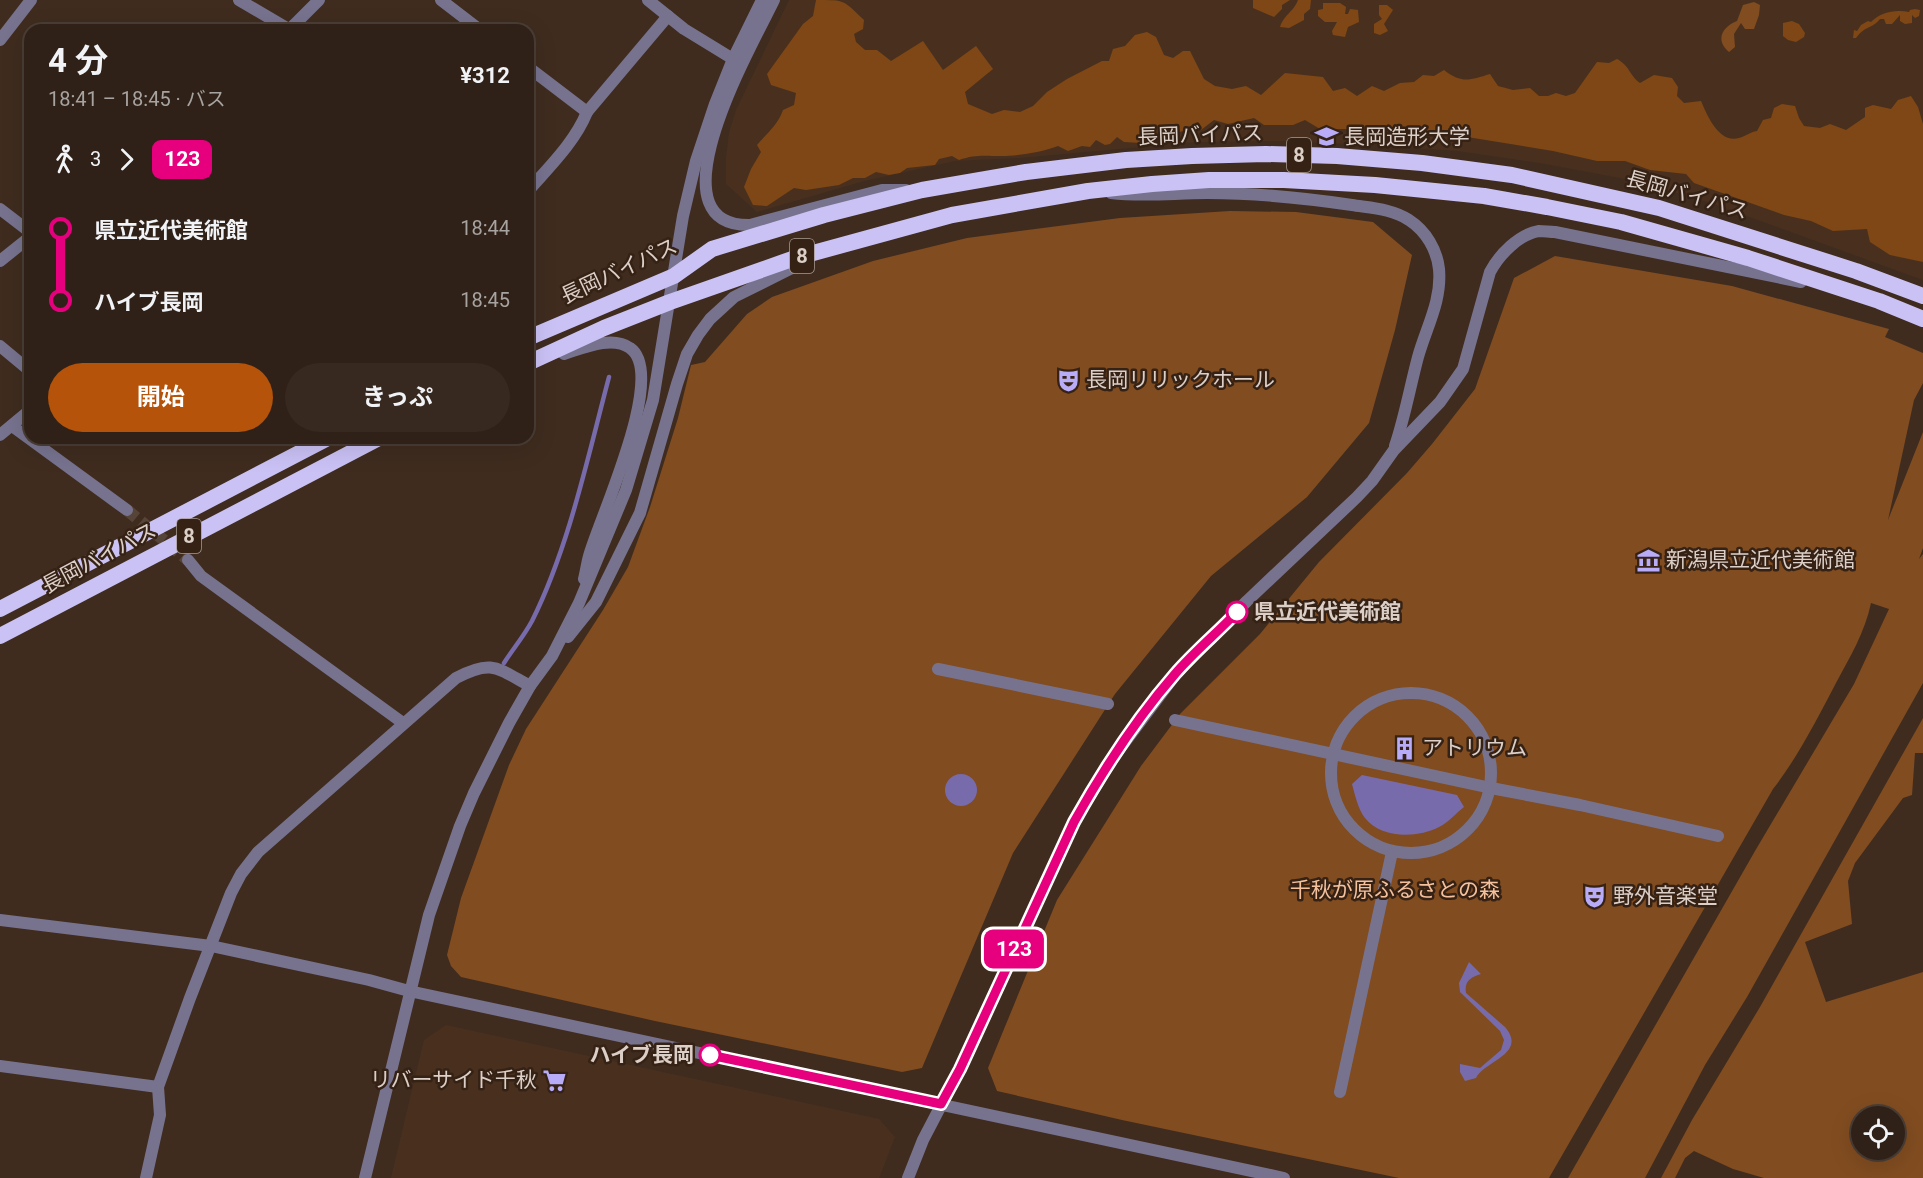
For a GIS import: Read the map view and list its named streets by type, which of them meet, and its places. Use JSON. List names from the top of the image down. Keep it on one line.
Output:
{"streets":{"highway":["長岡バイパス","8"]},"parks":["千秋が原ふるさとの森"],"places":{"school or university":["長岡造形大学"],"theatre":["長岡リリックホール","野外音楽堂"],"museum":["新潟県立近代美術館"],"other":["県立近代美術館","ハイブ長岡"],"building":["アトリウム"],"supermarket":["リバーサイド千秋"]},"lines":["bus line 123"],"page":{"on_map":"123","heading":["4 分","18:41 – 18:45 · バス","¥312"],"legs":["3","123"],"list":[{"name":"県立近代美術館","value":"18:44"},{"name":"ハイブ長岡","value":"18:45"}],"buttons":["開始","きっぷ"]}}
